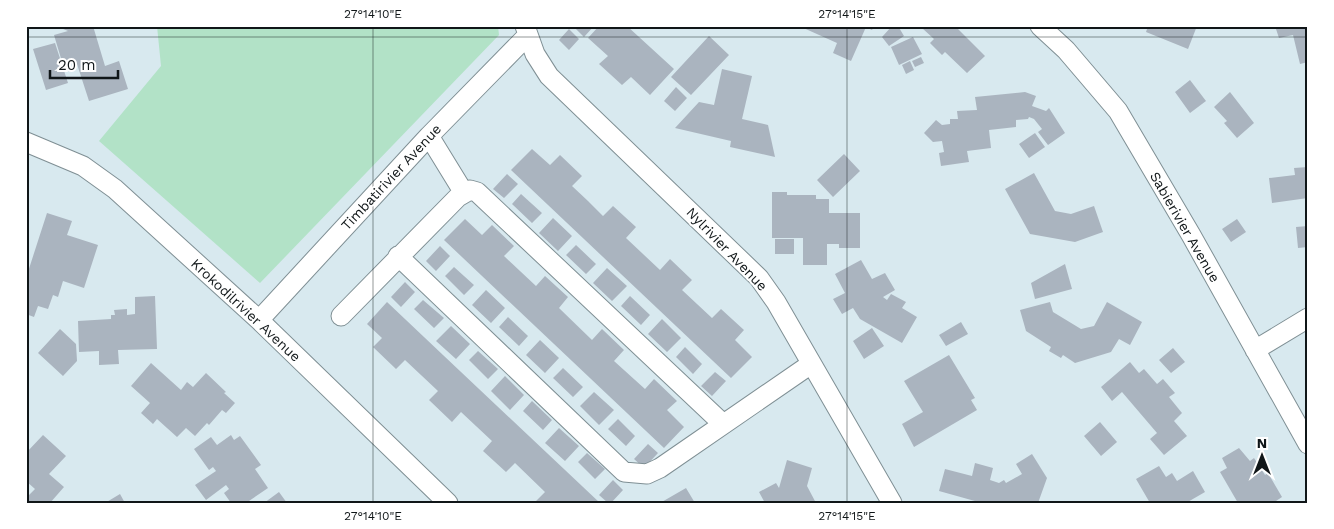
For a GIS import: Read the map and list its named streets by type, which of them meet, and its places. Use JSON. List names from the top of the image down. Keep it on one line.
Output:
{"streets":{"street":["Timbatirivier Avenue","Sabierivier Avenue","Nylrivier Avenue","Krokodilrivier Avenue"]},"crossings":[["Timbatirivier Avenue","Nylrivier Avenue"],["Timbatirivier Avenue","Krokodilrivier Avenue"]],"scale_bar":"20 m","north":"top","coordinates":["27°14'10\"E","27°14'15\"E"]}
